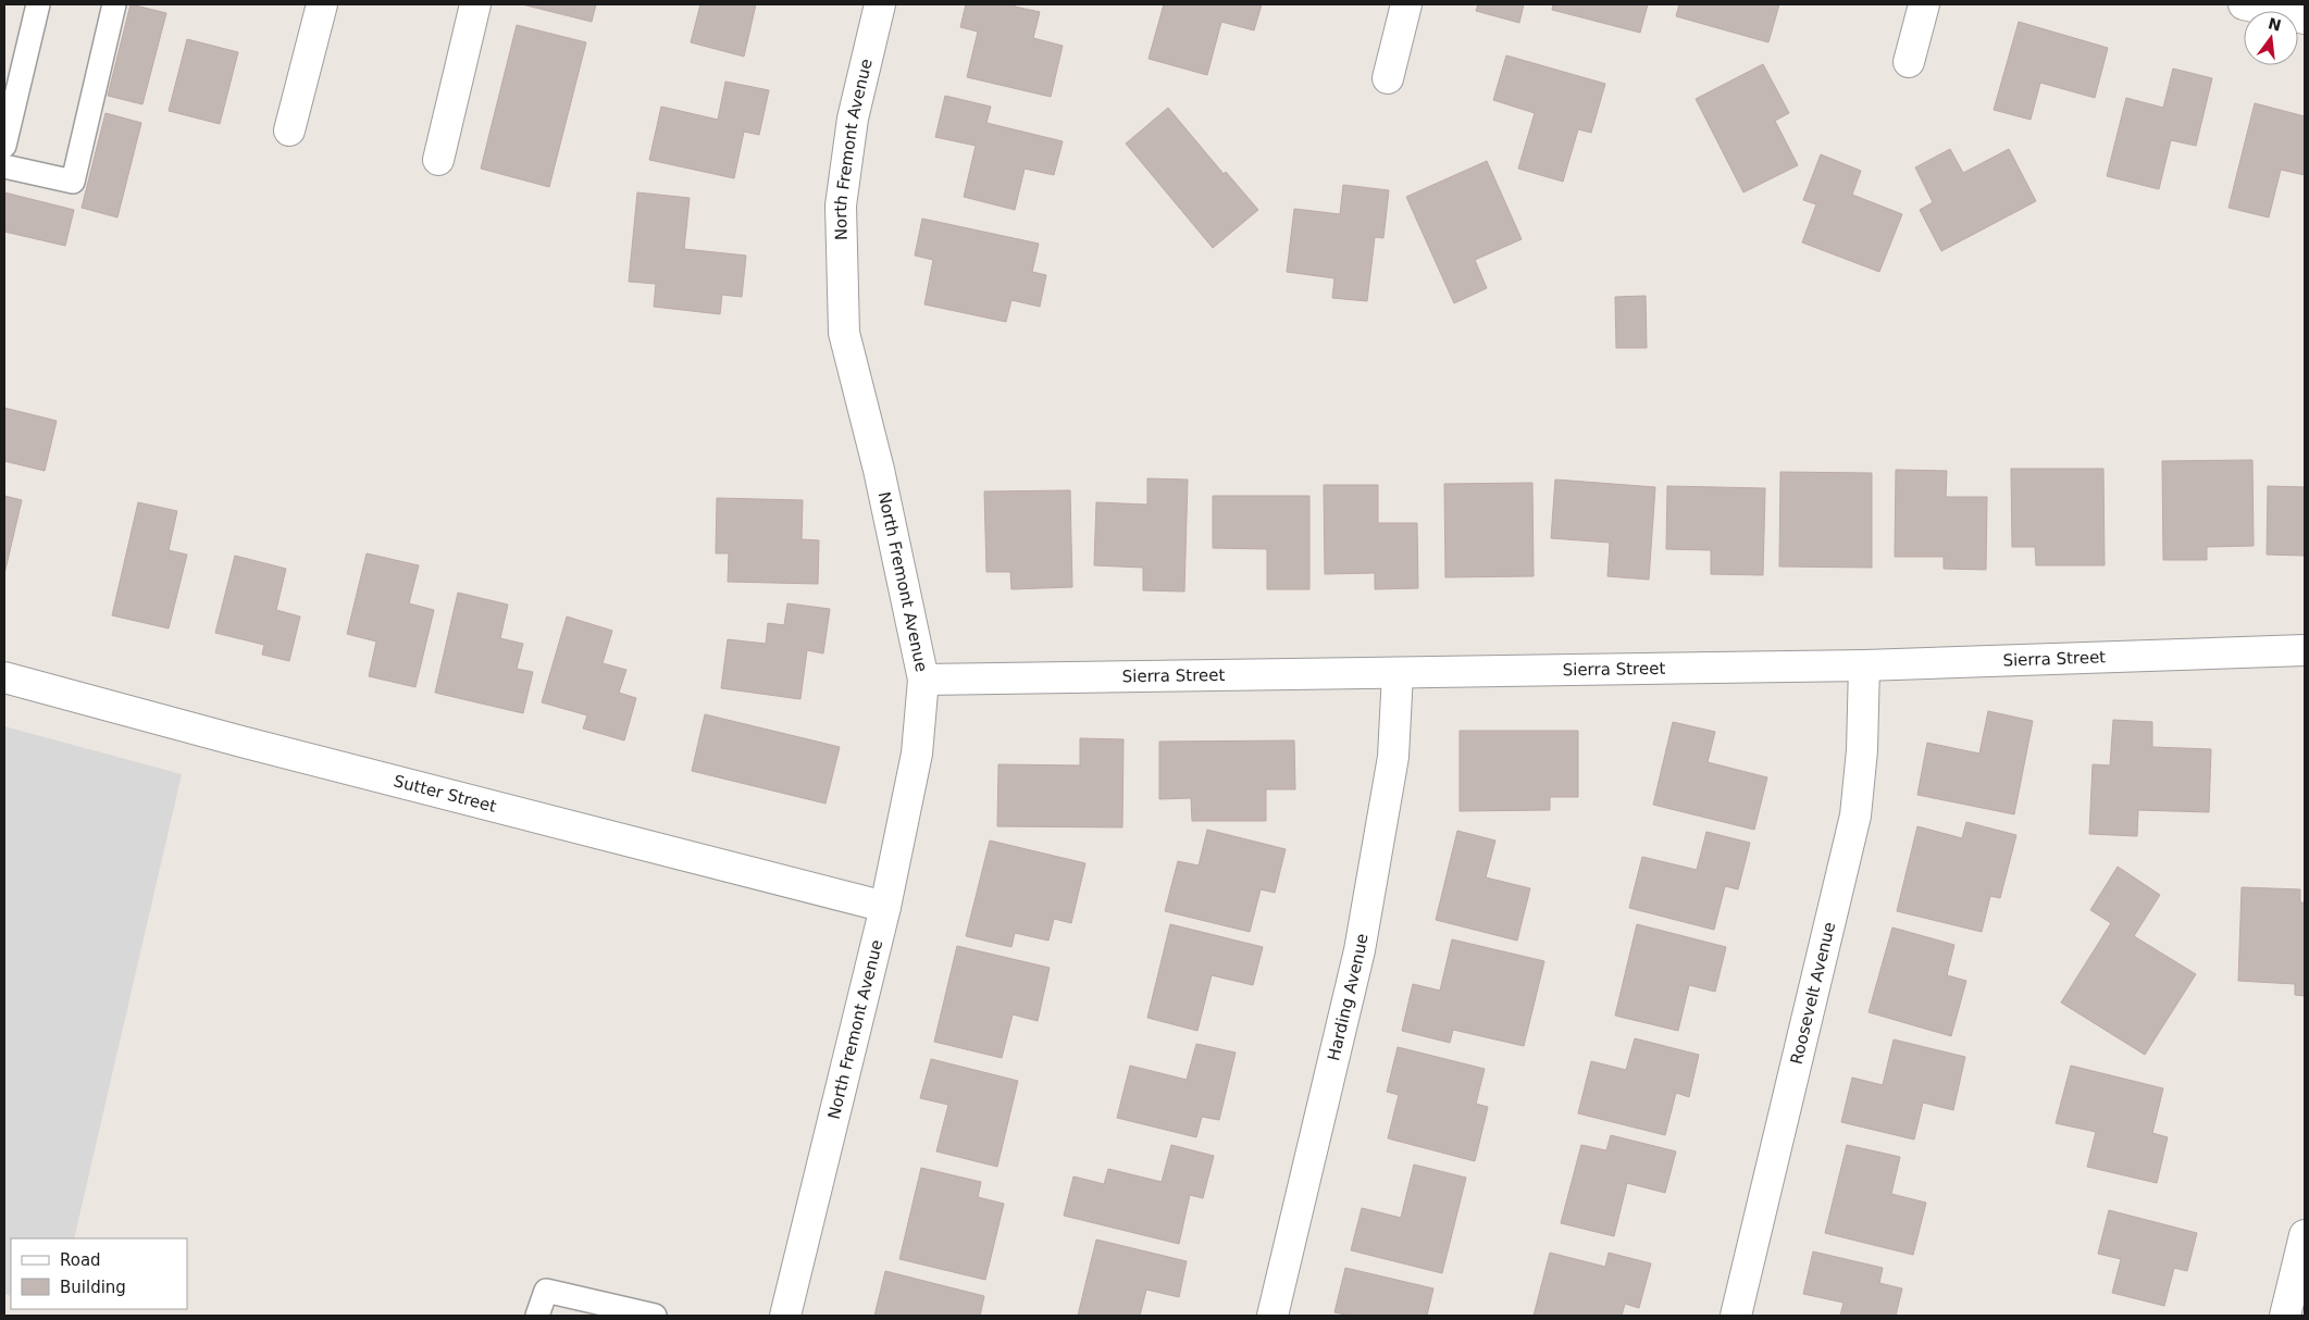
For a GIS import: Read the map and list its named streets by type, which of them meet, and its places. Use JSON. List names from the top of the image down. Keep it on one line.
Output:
{"streets":{"street":["North Fremont Avenue","Sierra Street","Sutter Street","Roosevelt Avenue","Harding Avenue"]},"crossings":[["North Fremont Avenue","Sierra Street"],["North Fremont Avenue","Sutter Street"],["Sierra Street","Roosevelt Avenue"],["Sierra Street","Harding Avenue"]],"legend":["Road","Building"],"north":"top"}
